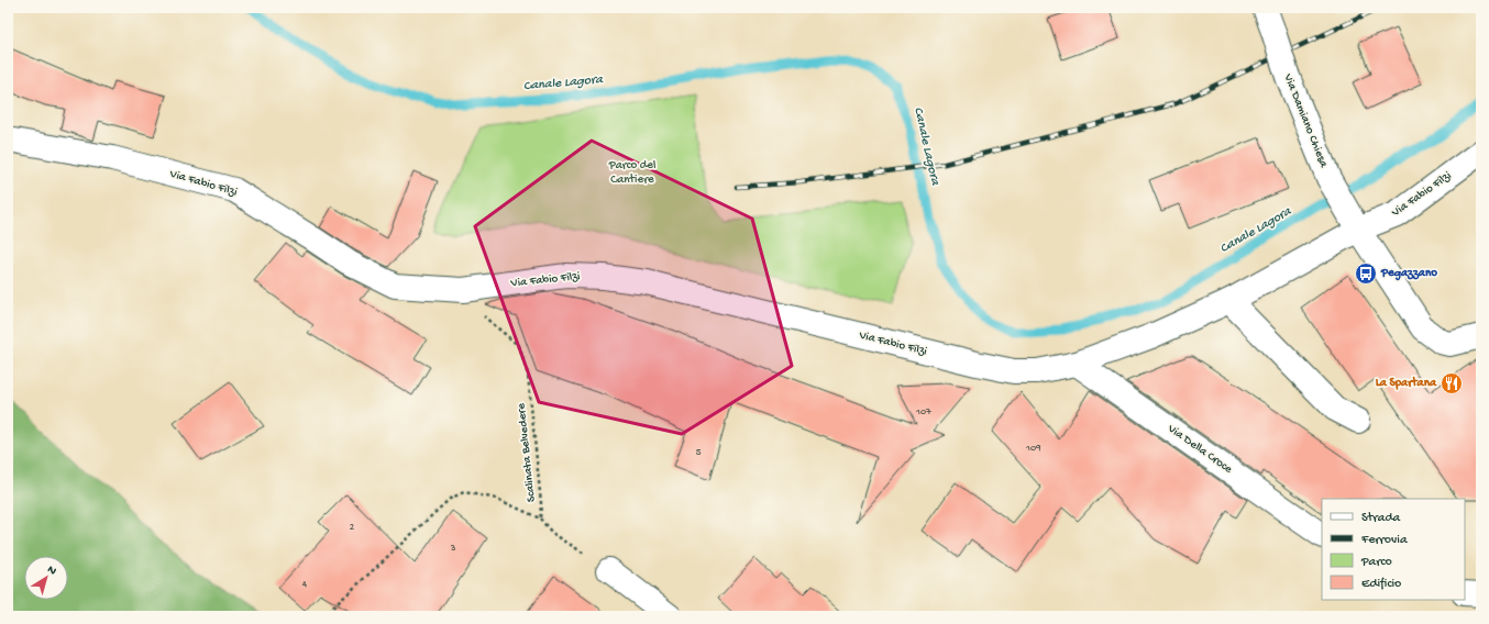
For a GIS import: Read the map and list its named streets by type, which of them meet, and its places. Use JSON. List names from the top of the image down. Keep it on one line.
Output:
{"streets":{"street":["Via Damiano Chiesa","Via Fabio Filzi","Via Della Croce"],"path":["Scalinata Belvedere"]},"crossings":[["Via Damiano Chiesa","Via Fabio Filzi"],["Via Fabio Filzi","Via Della Croce"]],"water":["Canale Lagora"],"parks":["Parco del Cantiere"],"places":{"bus stop":["Pegazzano"],"restaurant":["La Spartana"]},"house_numbers":["107","109","5","2","3","4"],"legend":["Strada","Ferrovia","Parco","Edificio"],"north":"top right"}
